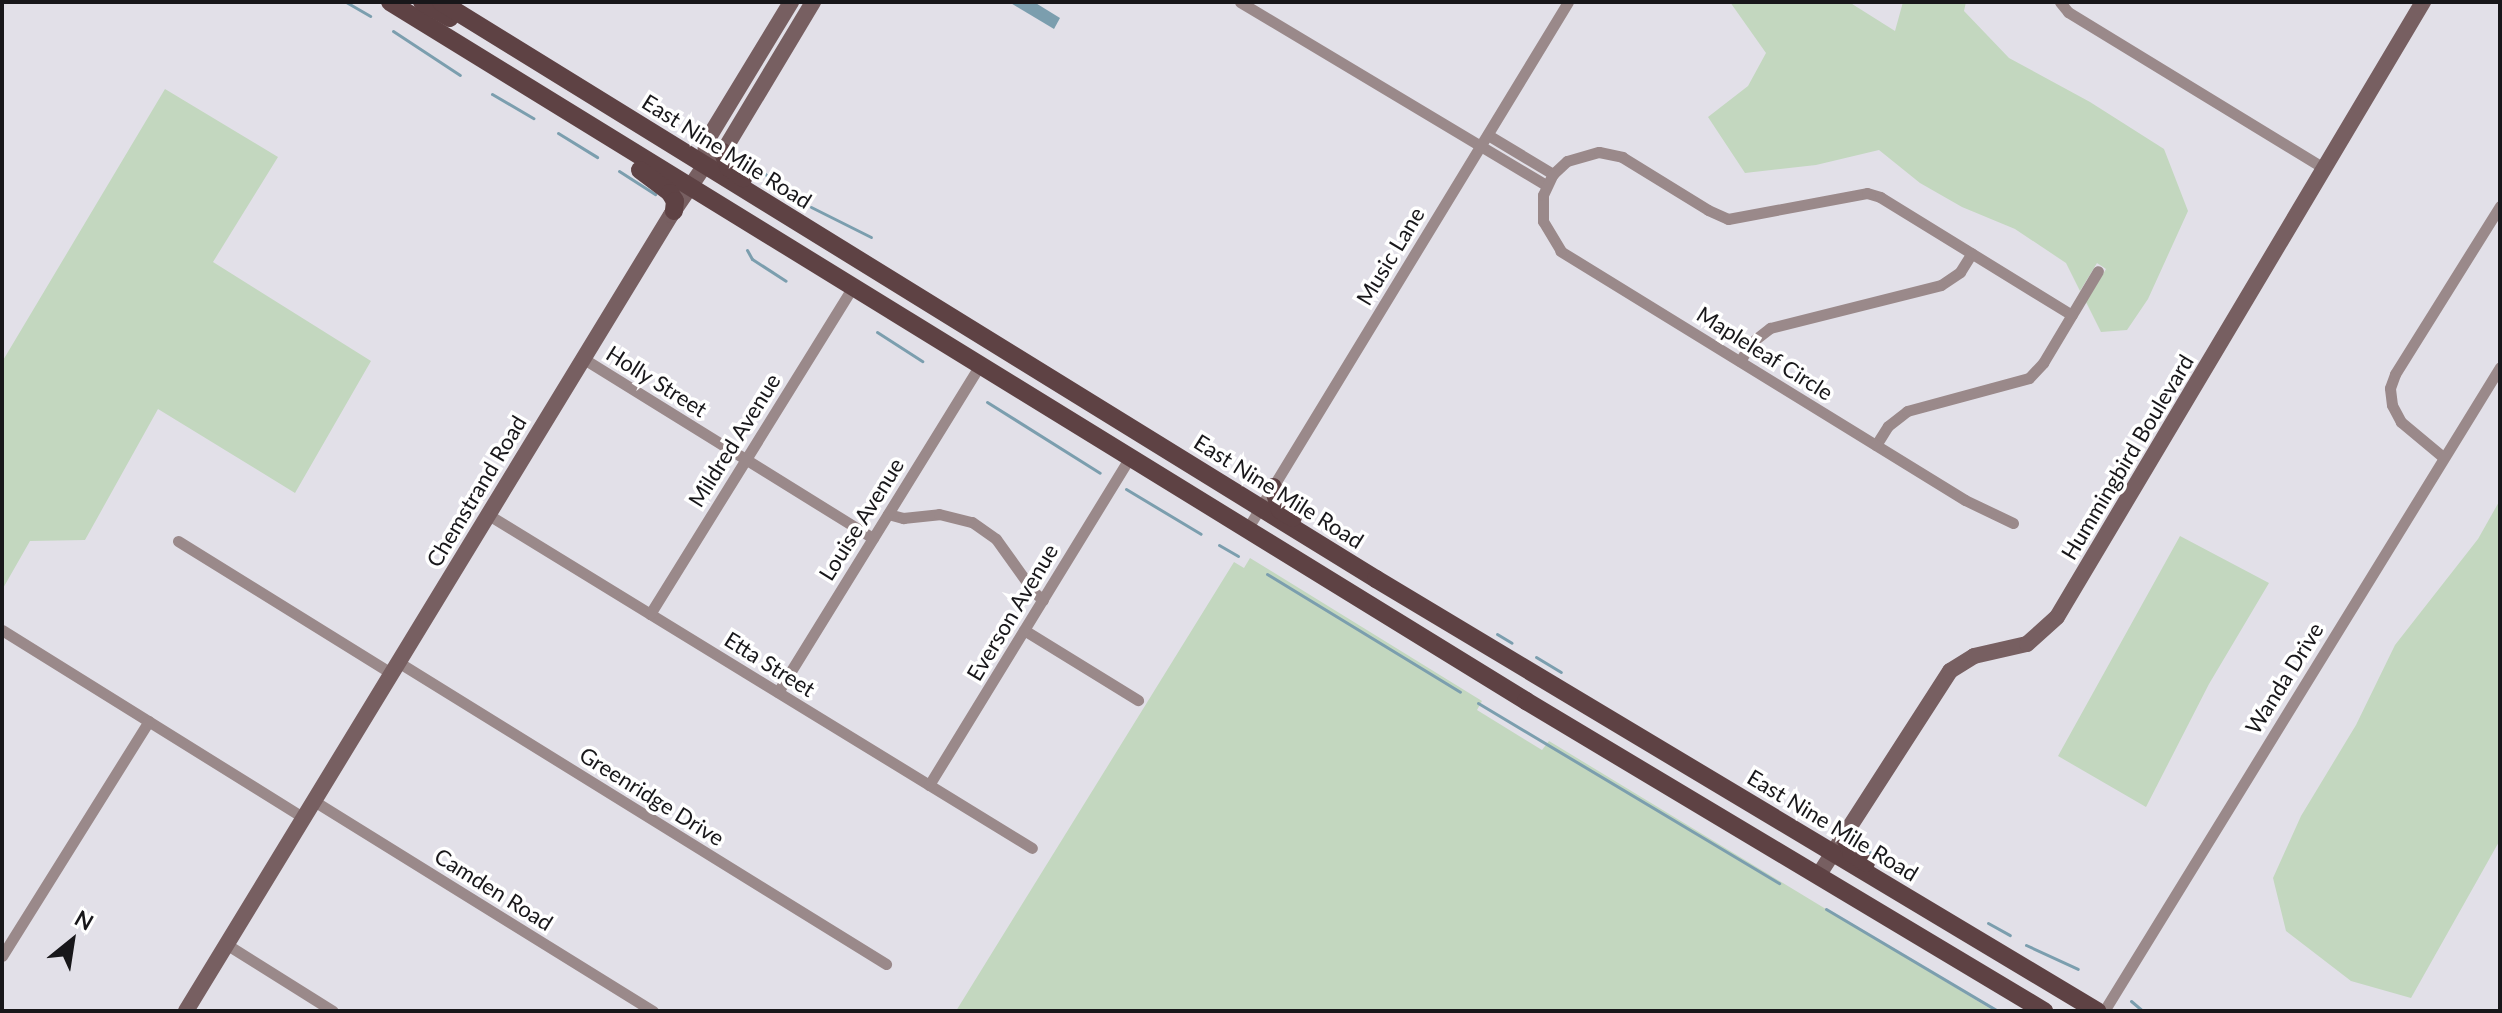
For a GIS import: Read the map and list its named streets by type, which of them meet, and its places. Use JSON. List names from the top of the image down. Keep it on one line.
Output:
{"streets":{"main road":["East Nine Mile Road"],"street":["Music Lane","Mapleleaf Circle","Holly Street","Mildred Avenue","Hummingbird Boulevard","Chemstrand Road","Louise Avenue","Everson Avenue","Etta Street","Wanda Drive","Greenridge Drive","Camden Road"]},"crossings":[["East Nine Mile Road","Music Lane"],["East Nine Mile Road","Hummingbird Boulevard"],["East Nine Mile Road","Chemstrand Road"],["East Nine Mile Road","Wanda Drive"],["Holly Street","Mildred Avenue"],["Holly Street","Chemstrand Road"],["Holly Street","Louise Avenue"],["Mildred Avenue","Etta Street"],["Chemstrand Road","Etta Street"],["Chemstrand Road","Greenridge Drive"],["Chemstrand Road","Camden Road"],["Louise Avenue","Etta Street"],["Everson Avenue","Etta Street"]],"north":"top right"}
